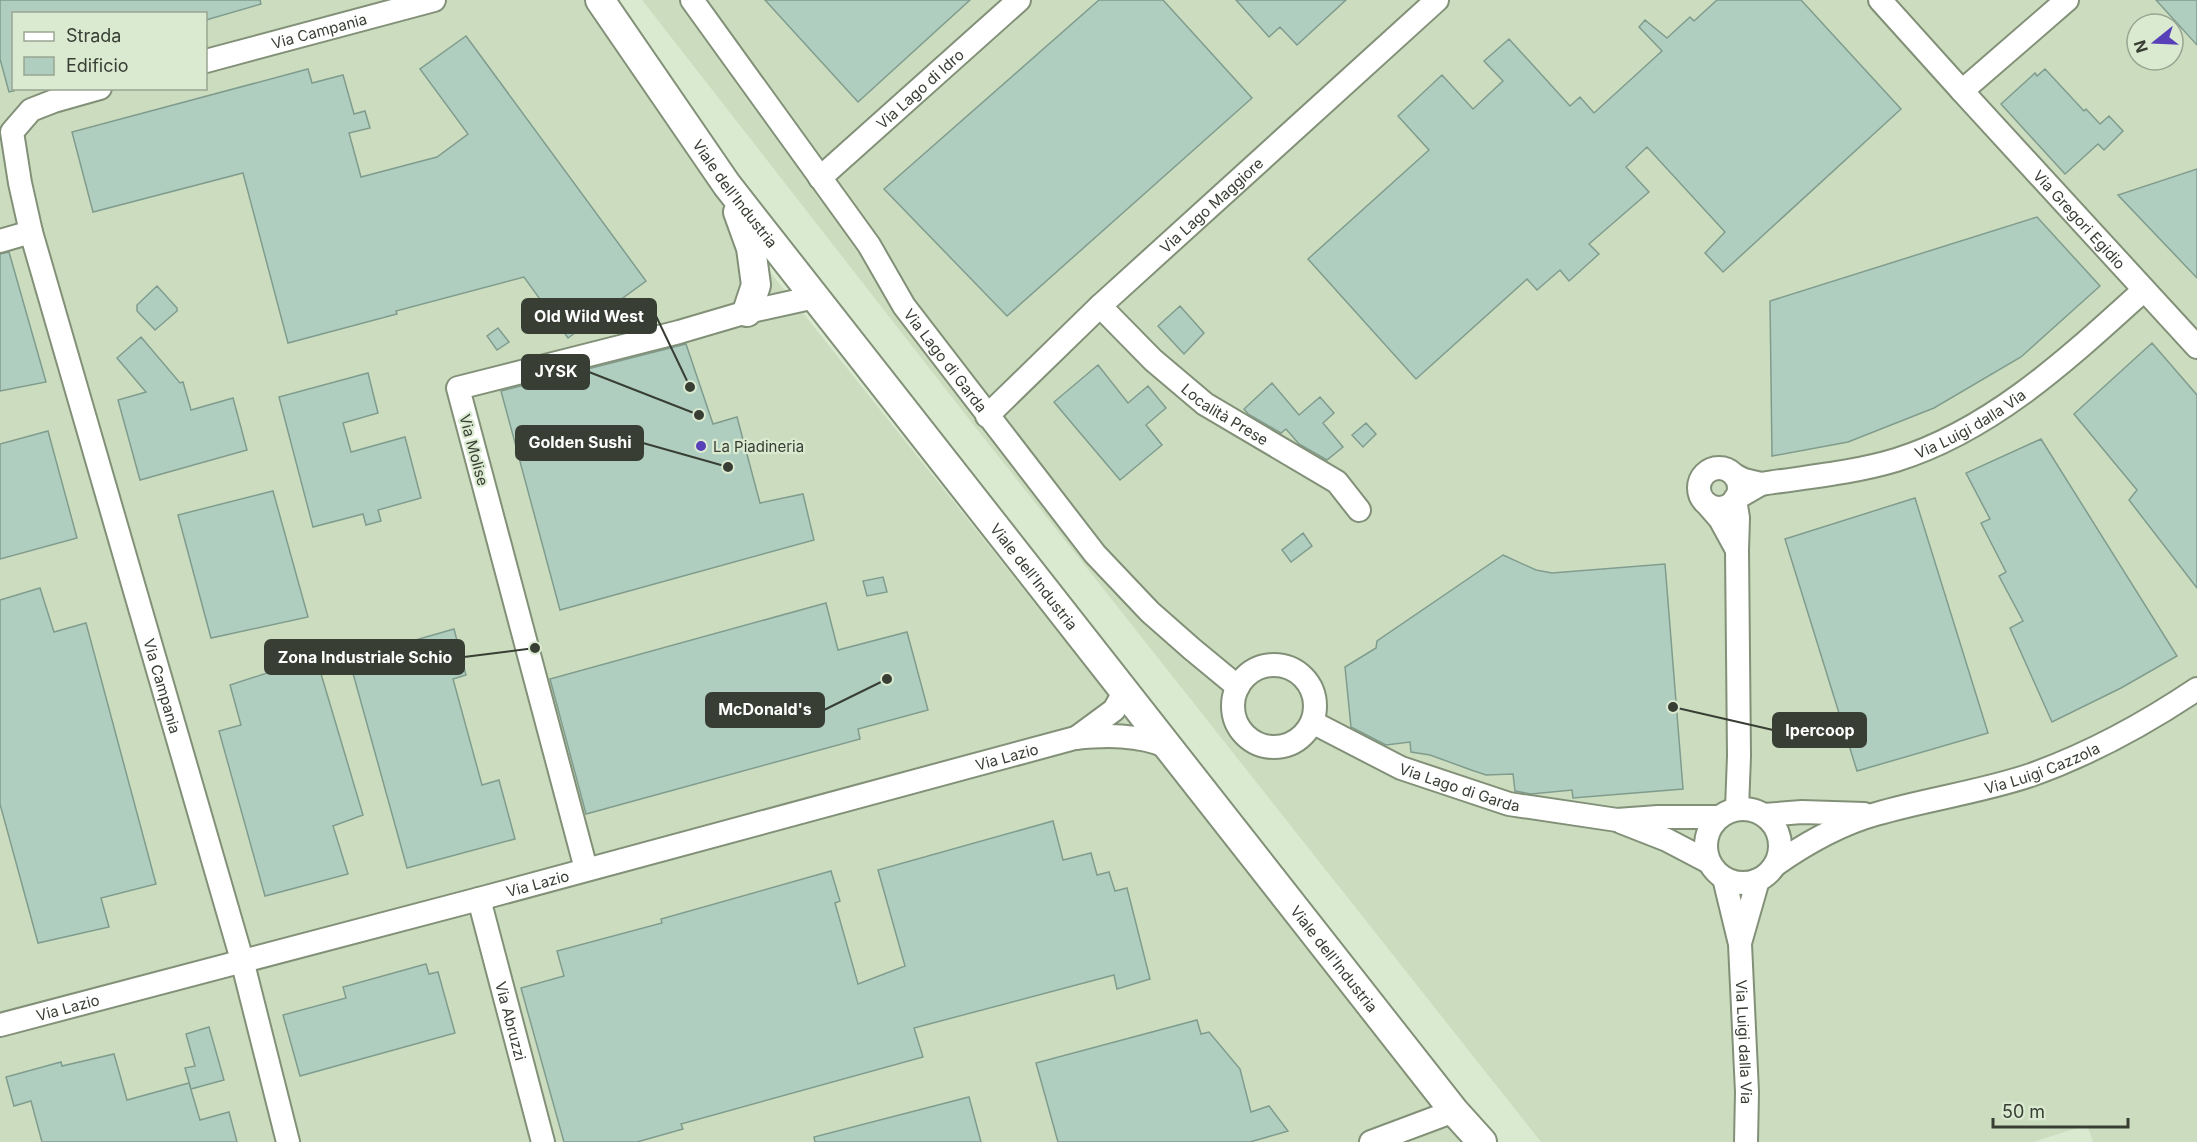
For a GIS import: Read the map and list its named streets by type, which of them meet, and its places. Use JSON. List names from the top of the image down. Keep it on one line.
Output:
{"streets":{"main road":["Viale dell'Industria"],"street":["Via Campania","Via Lago di Idro","Via Lago Maggiore","Via Gregori Egidio","Via Lago di Garda","Località Prese","Via Luigi dalla Via","Via Molise","Via Lazio","Via Luigi Cazzola","Via Abruzzi"]},"crossings":[["Via Campania","Via Lazio"],["Via Lago di Idro","Via Lago di Garda"],["Viale dell'Industria","Via Molise"],["Via Lago Maggiore","Via Lago di Garda"],["Via Lago Maggiore","Località Prese"],["Via Gregori Egidio","Via Luigi dalla Via"],["Via Lago di Garda","Via Luigi dalla Via"],["Via Lago di Garda","Via Luigi Cazzola"],["Via Luigi dalla Via","Via Luigi Cazzola"],["Via Molise","Via Lazio"],["Via Lazio","Via Abruzzi"]],"places":["Old Wild West","JYSK","La Piadineria","Golden Sushi","Zona Industriale Schio","McDonald's","Ipercoop"],"legend":["Strada","Edificio"],"scale_bar":"50 m","north":"left"}
